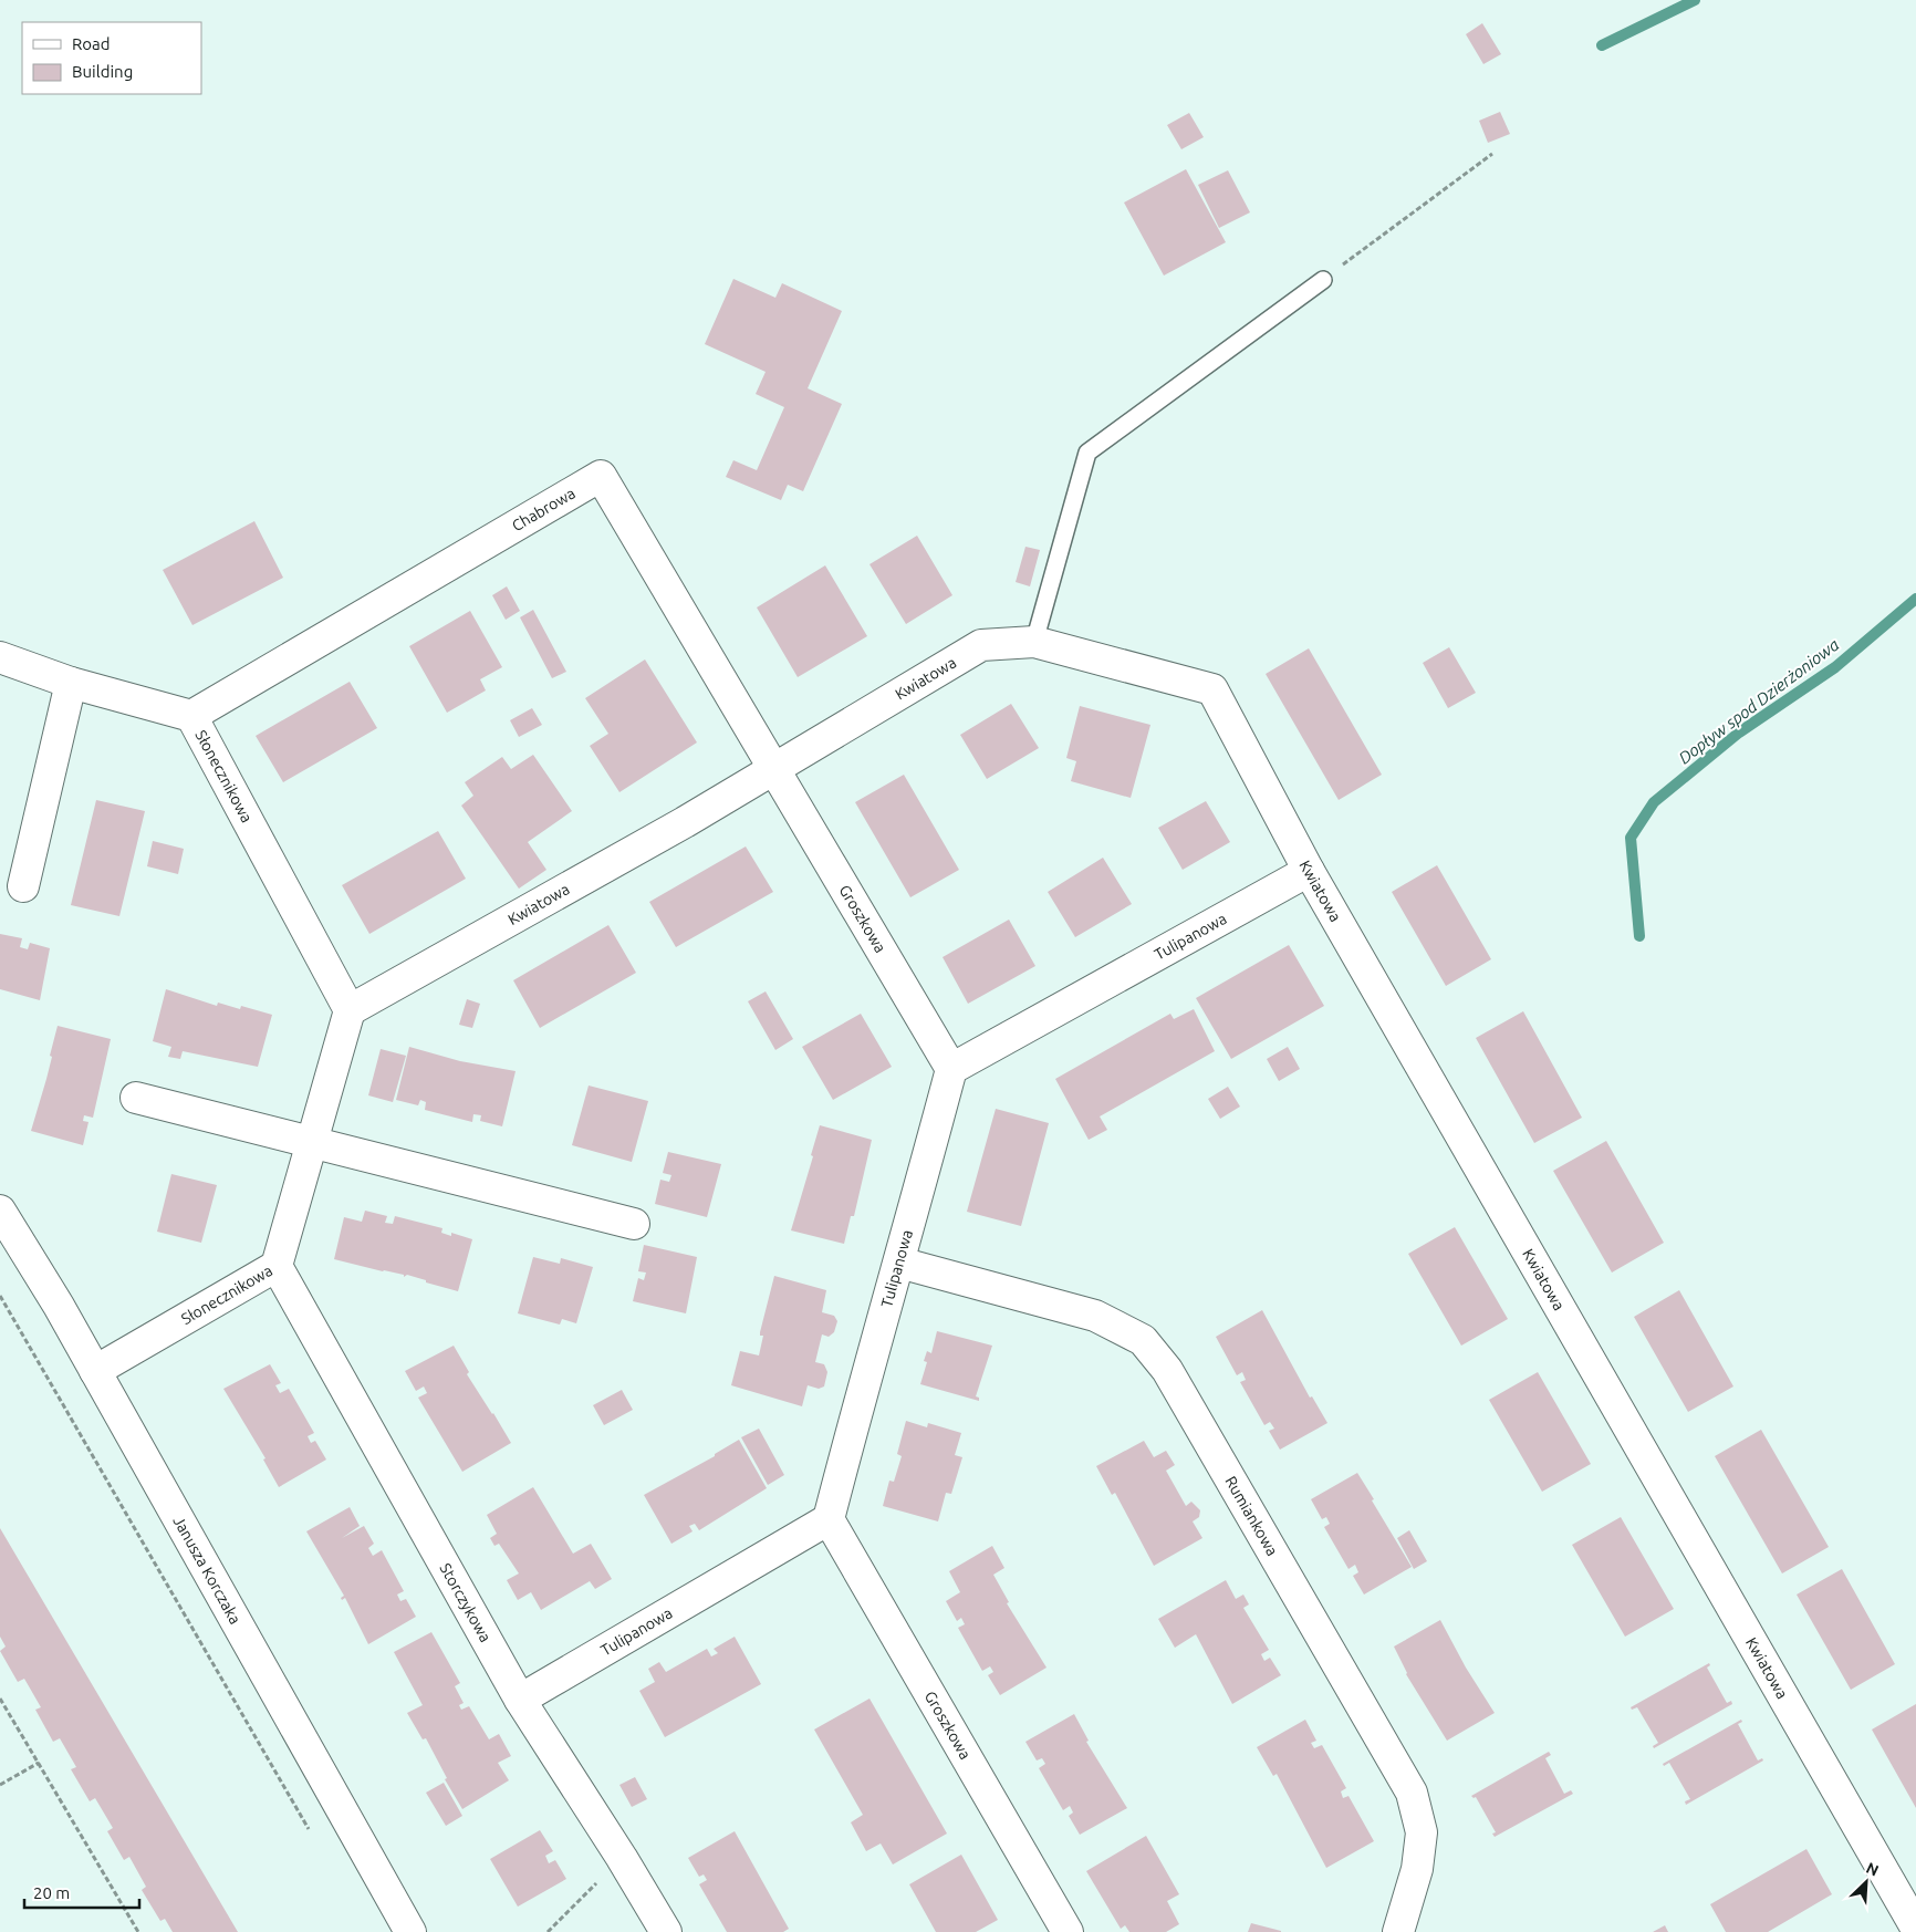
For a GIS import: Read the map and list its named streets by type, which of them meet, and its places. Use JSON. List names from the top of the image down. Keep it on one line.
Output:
{"streets":{"street":["Chabrowa","Kwiatowa","Słonecznikowa","Groszkowa","Tulipanowa","Rumiankowa","Janusza Korczaka","Storczykowa"]},"crossings":[["Chabrowa","Kwiatowa"],["Chabrowa","Słonecznikowa"],["Chabrowa","Groszkowa"],["Kwiatowa","Słonecznikowa"],["Kwiatowa","Groszkowa"],["Kwiatowa","Tulipanowa"],["Słonecznikowa","Janusza Korczaka"],["Słonecznikowa","Storczykowa"],["Groszkowa","Tulipanowa"],["Tulipanowa","Rumiankowa"],["Tulipanowa","Storczykowa"]],"water":["Dopływ spod Dzierżoniowa"],"legend":["Road","Building"],"scale_bar":"20 m","north":"top right"}
